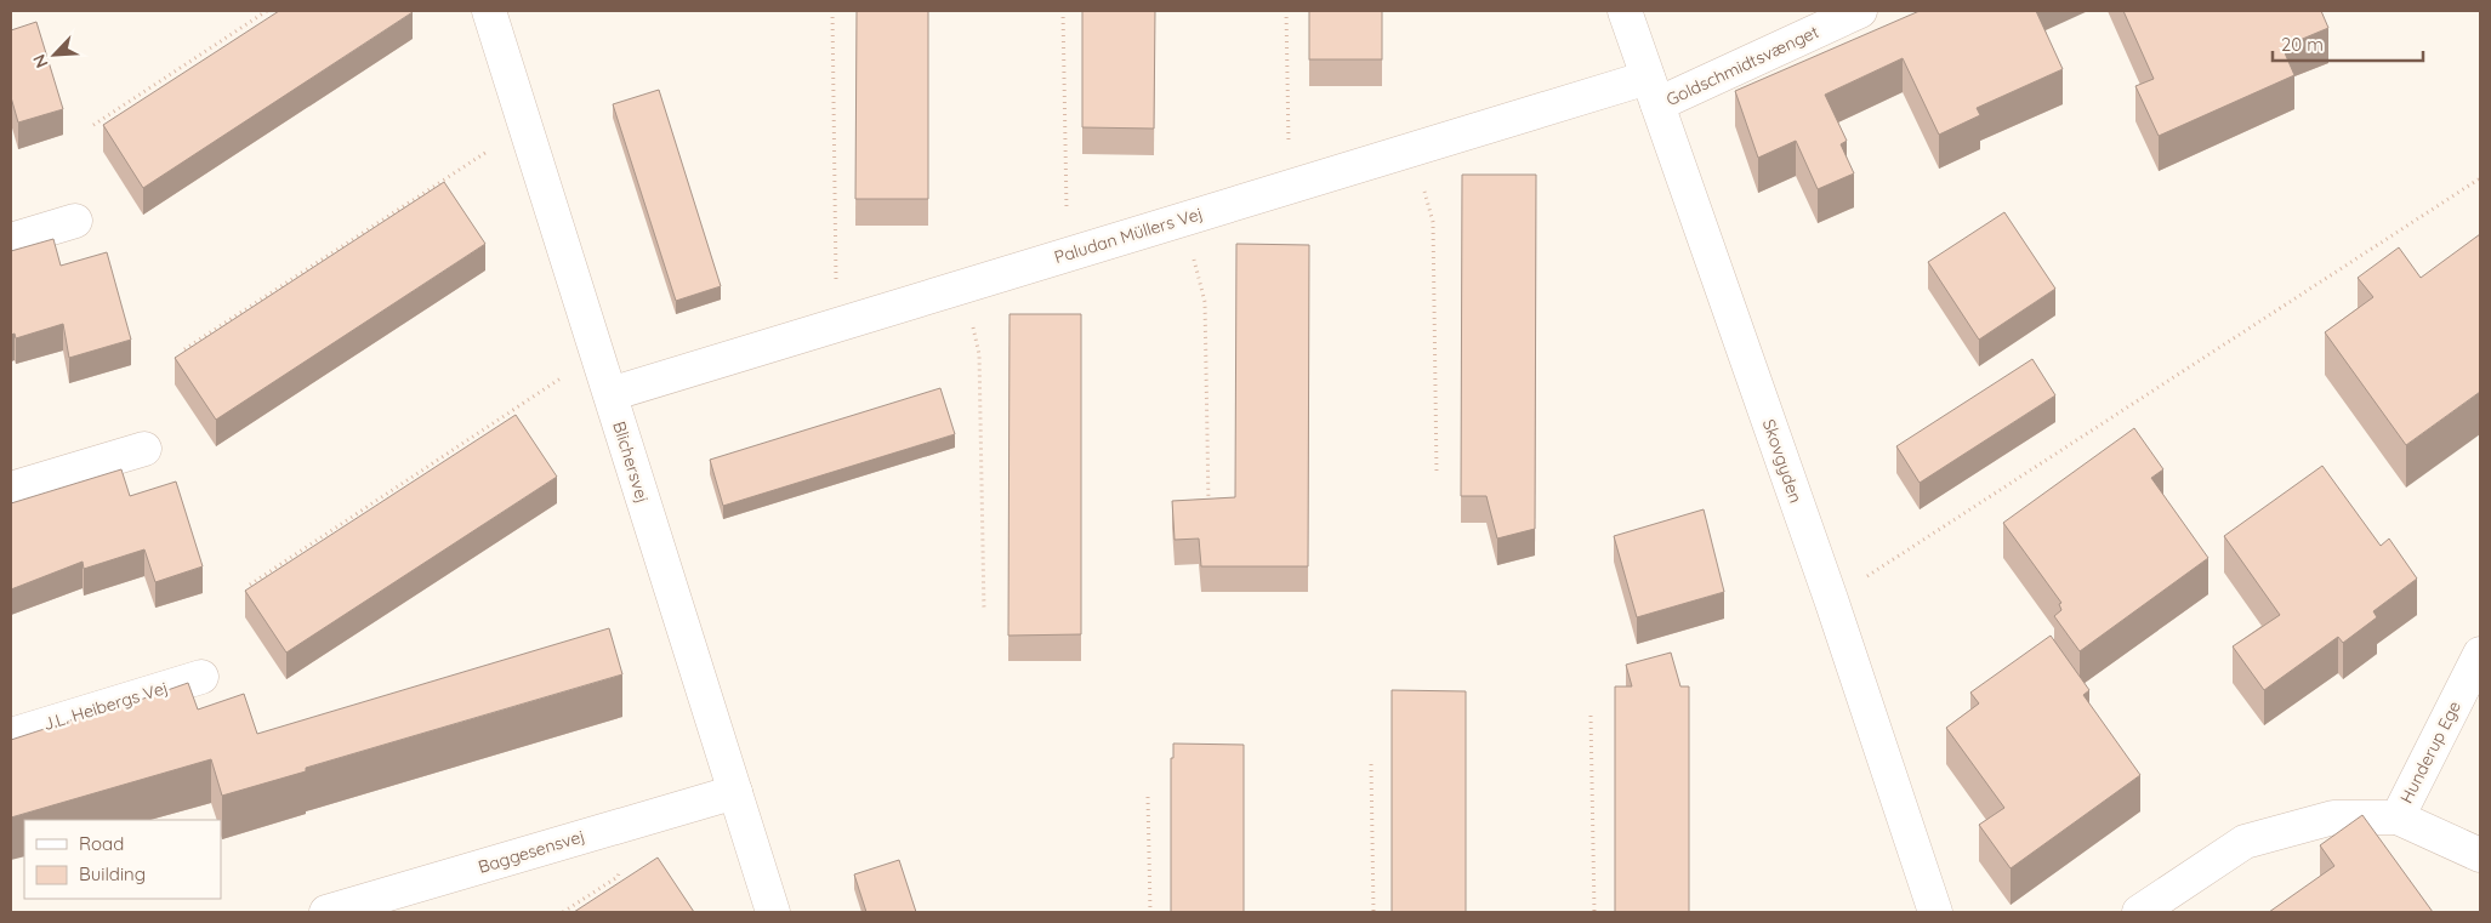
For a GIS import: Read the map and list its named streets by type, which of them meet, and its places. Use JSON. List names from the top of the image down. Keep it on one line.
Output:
{"streets":{"street":["Goldschmidtsvænget","Paludan Müllers Vej","Skovgyden","Blichersvej","J.L. Heibergs Vej","Hunderup Ege","Baggesensvej"]},"crossings":[["Goldschmidtsvænget","Paludan Müllers Vej"],["Goldschmidtsvænget","Skovgyden"],["Paludan Müllers Vej","Skovgyden"],["Paludan Müllers Vej","Blichersvej"],["Blichersvej","Baggesensvej"]],"legend":["Road","Building"],"scale_bar":"20 m","north":"bottom left"}
